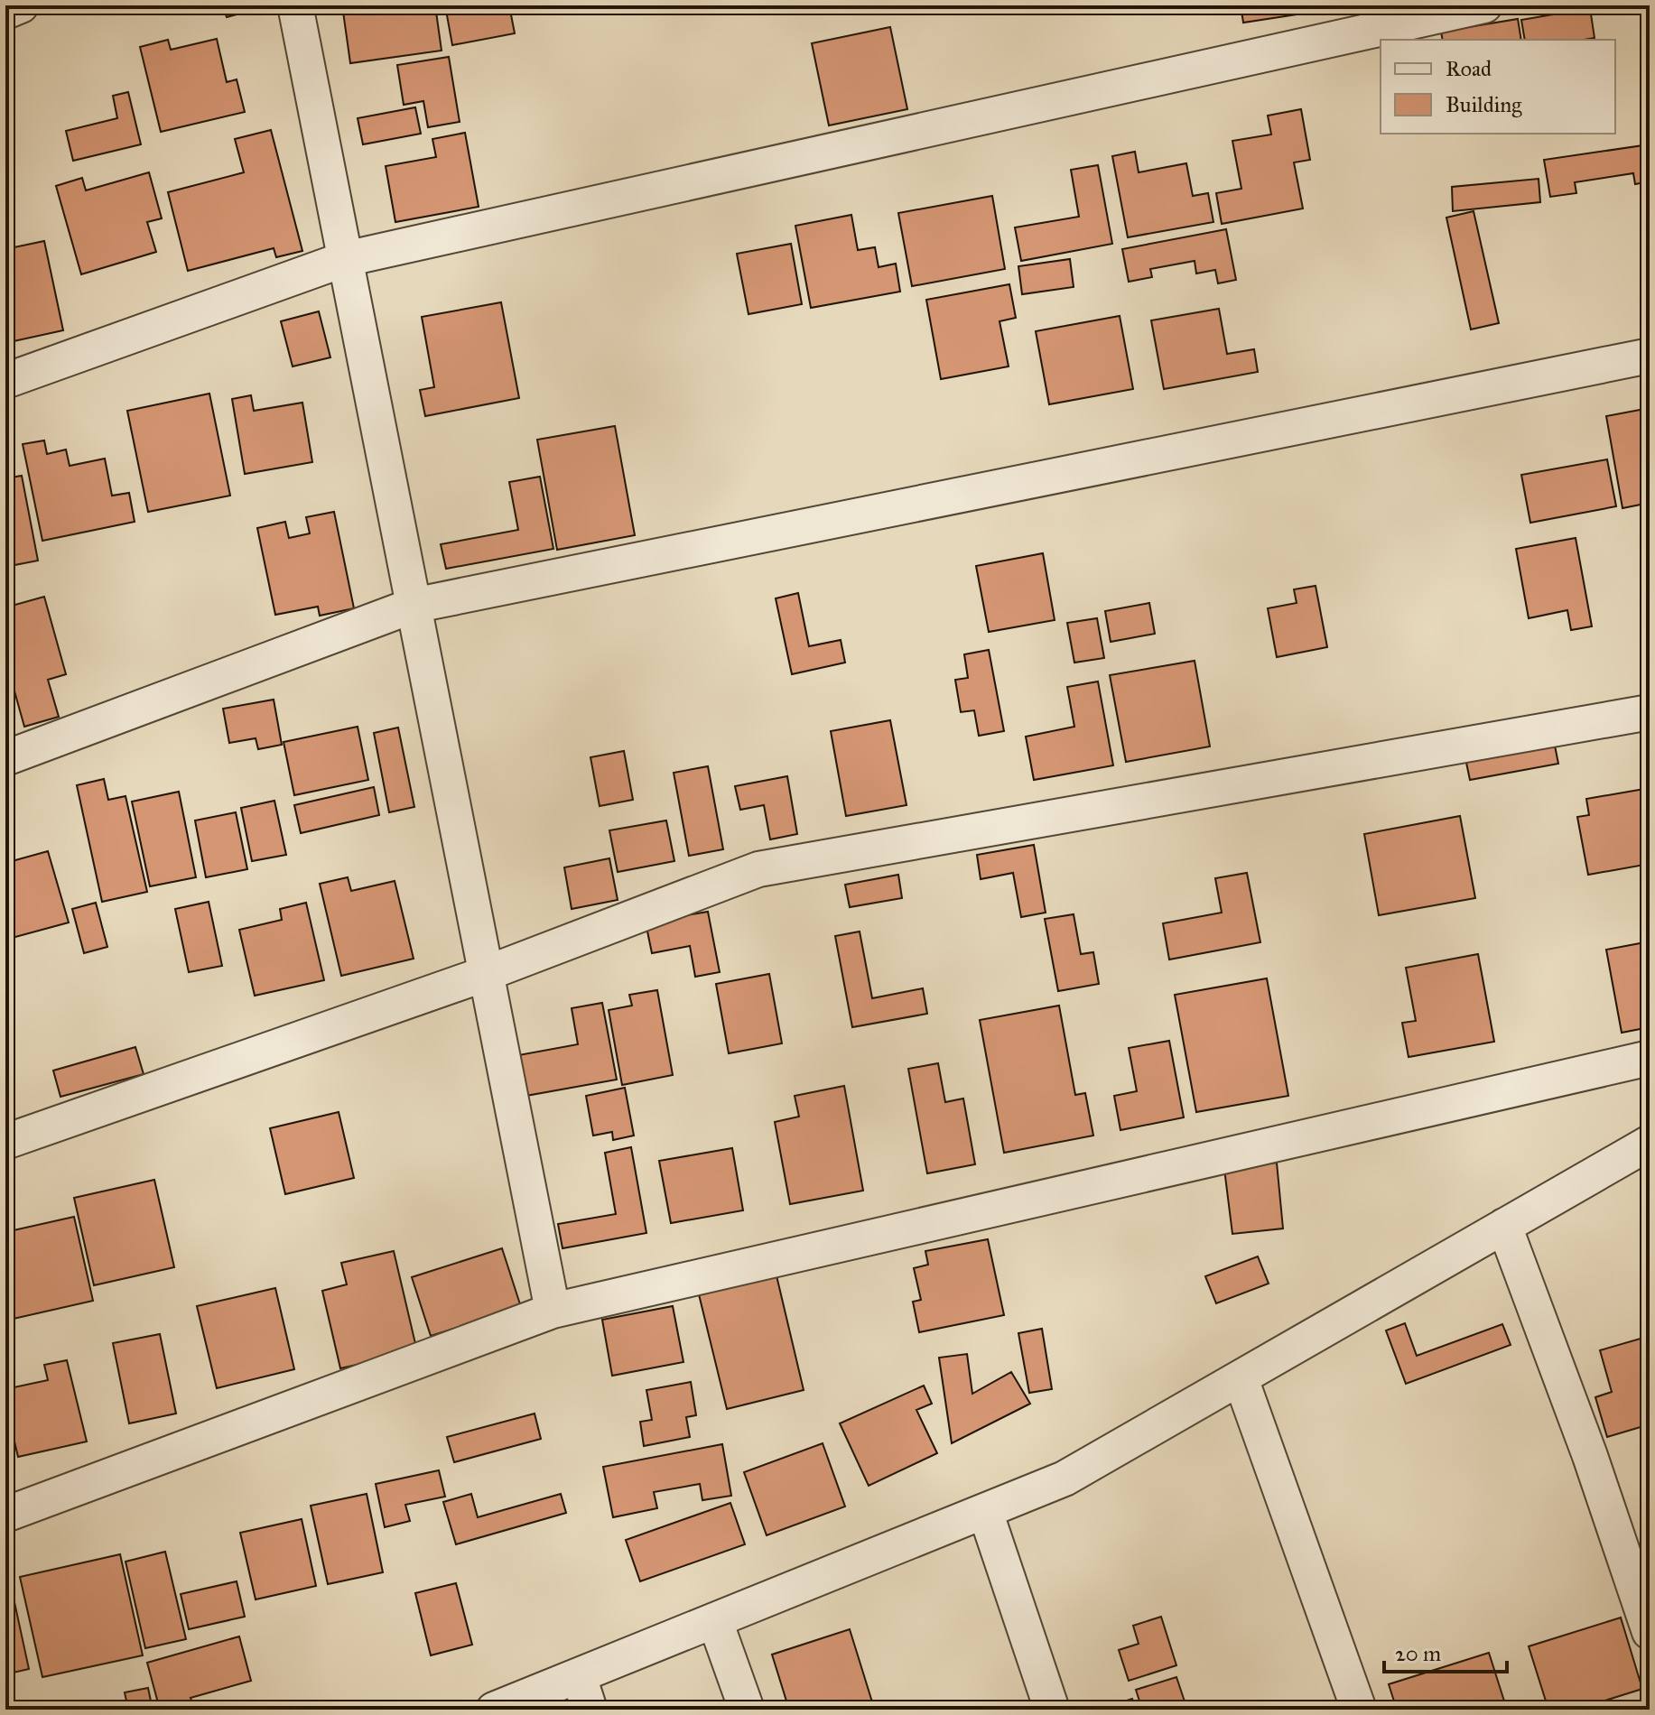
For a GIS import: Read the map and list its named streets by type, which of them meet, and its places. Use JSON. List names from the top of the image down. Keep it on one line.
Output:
{"legend":["Road","Building"],"scale_bar":"20 m"}
